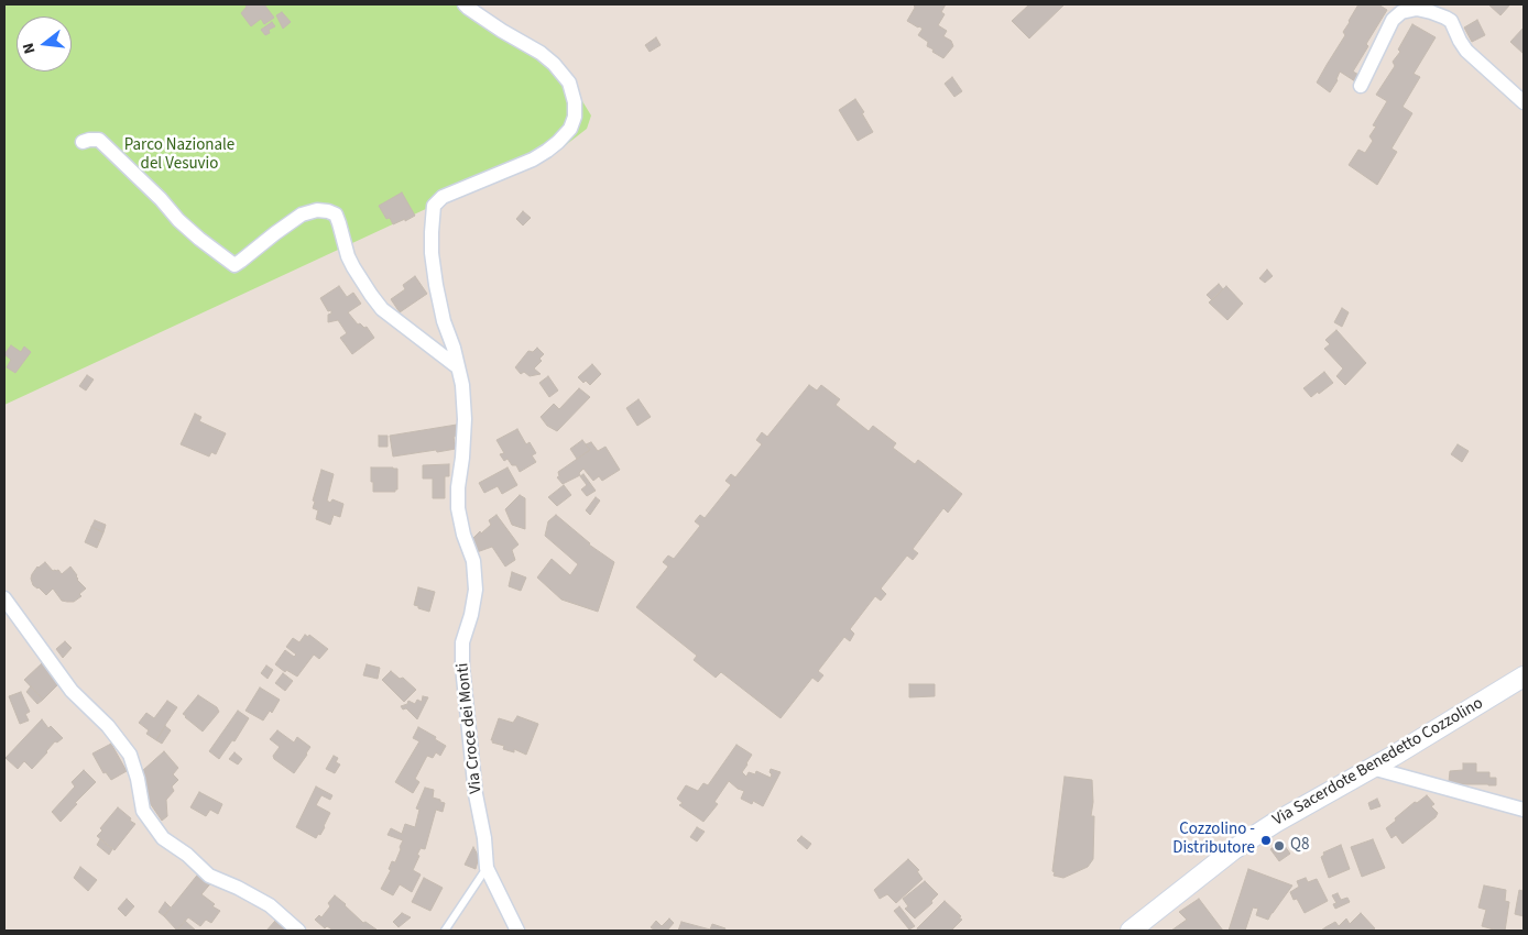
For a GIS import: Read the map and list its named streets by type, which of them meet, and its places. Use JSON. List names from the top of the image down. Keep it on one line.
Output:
{"streets":{"main road":["Via Sacerdote Benedetto Cozzolino"],"street":["Via Croce dei Monti"]},"parks":["Parco Nazionale del Vesuvio"],"places":["Cozzolino - Distributore","Q8"],"north":"left"}
